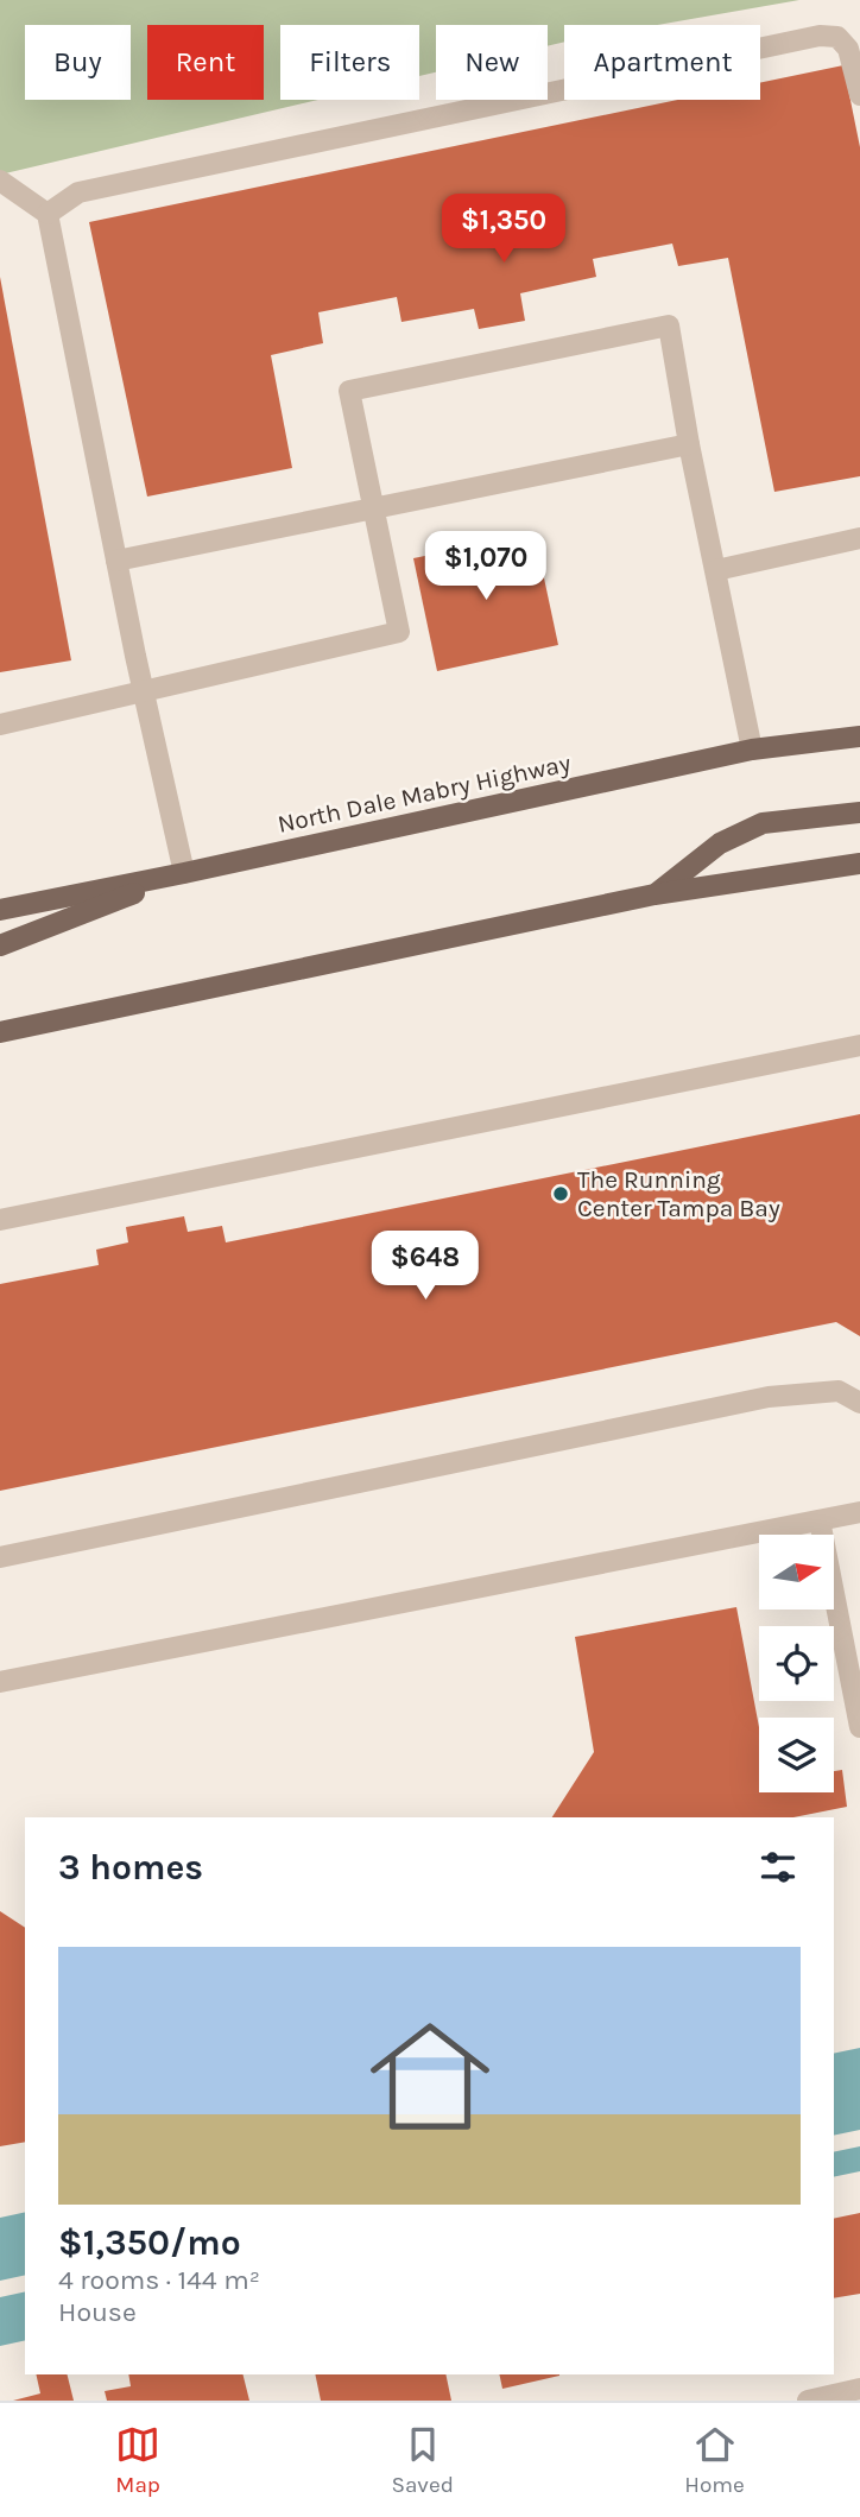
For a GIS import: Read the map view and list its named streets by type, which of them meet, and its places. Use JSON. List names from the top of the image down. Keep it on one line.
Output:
{"streets":{"main road":["North Dale Mabry Highway"]},"places":["The Running Center Tampa Bay"],"north":"right","page":{"chip":["Buy","Rent","Filters","New","Apartment"],"price":["$1,350","$1,070","$648"],"heading":"3 homes","list":[{"name":"$1,350/mo","note":"4 rooms · 144 m² · House"}],"tabs":["Map","Saved","Home"]}}
